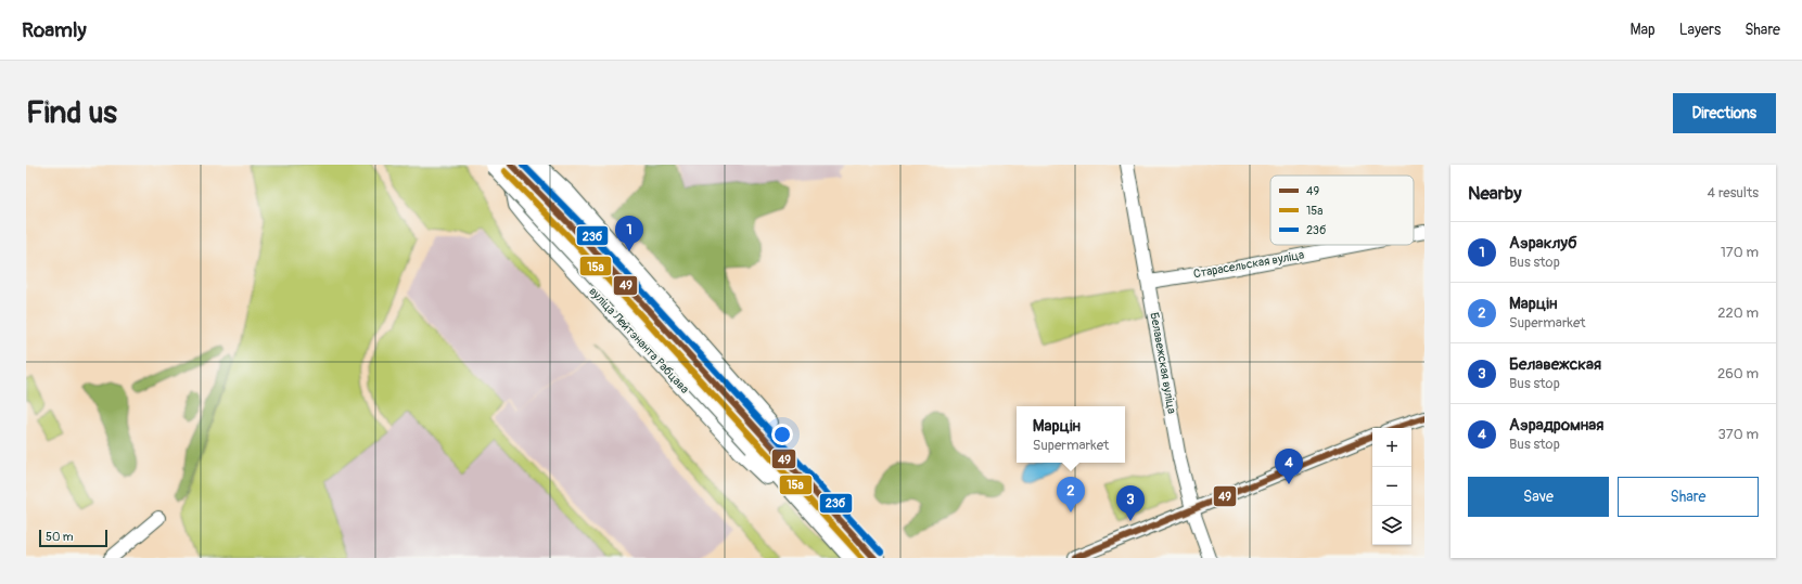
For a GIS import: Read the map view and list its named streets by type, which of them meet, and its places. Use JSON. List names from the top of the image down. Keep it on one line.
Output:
{"streets":{"highway":["вуліца Лейтэнанта Рабцава"],"street":["Старасельская вуліца","Белавежская вуліца"]},"crossings":[["Старасельская вуліца","Белавежская вуліца"]],"lines":["transit line 49","transit line 23б","transit line 15а"],"legend":["49","15а","23б"],"scale_bar":"50 m","page":{"header":"Roamly","nav":["Map","Layers","Share"],"buttons":["Directions",["Save","Share"]],"title":"Find us","heading":["Nearby","4 results"],"pins":["1","4","2","3"],"list":[{"mark":"1","name":"Аэраклуб","note":"Bus stop","value":"170 m"},{"mark":"2","name":"Марцін","note":"Supermarket","value":"220 m"},{"mark":"3","name":"Белавежская","note":"Bus stop","value":"260 m"},{"mark":"4","name":"Аэрадромная","note":"Bus stop","value":"370 m"}],"popup":["Марцін","Supermarket"],"map_buttons":["+","−"],"scale":"50 m"}}
